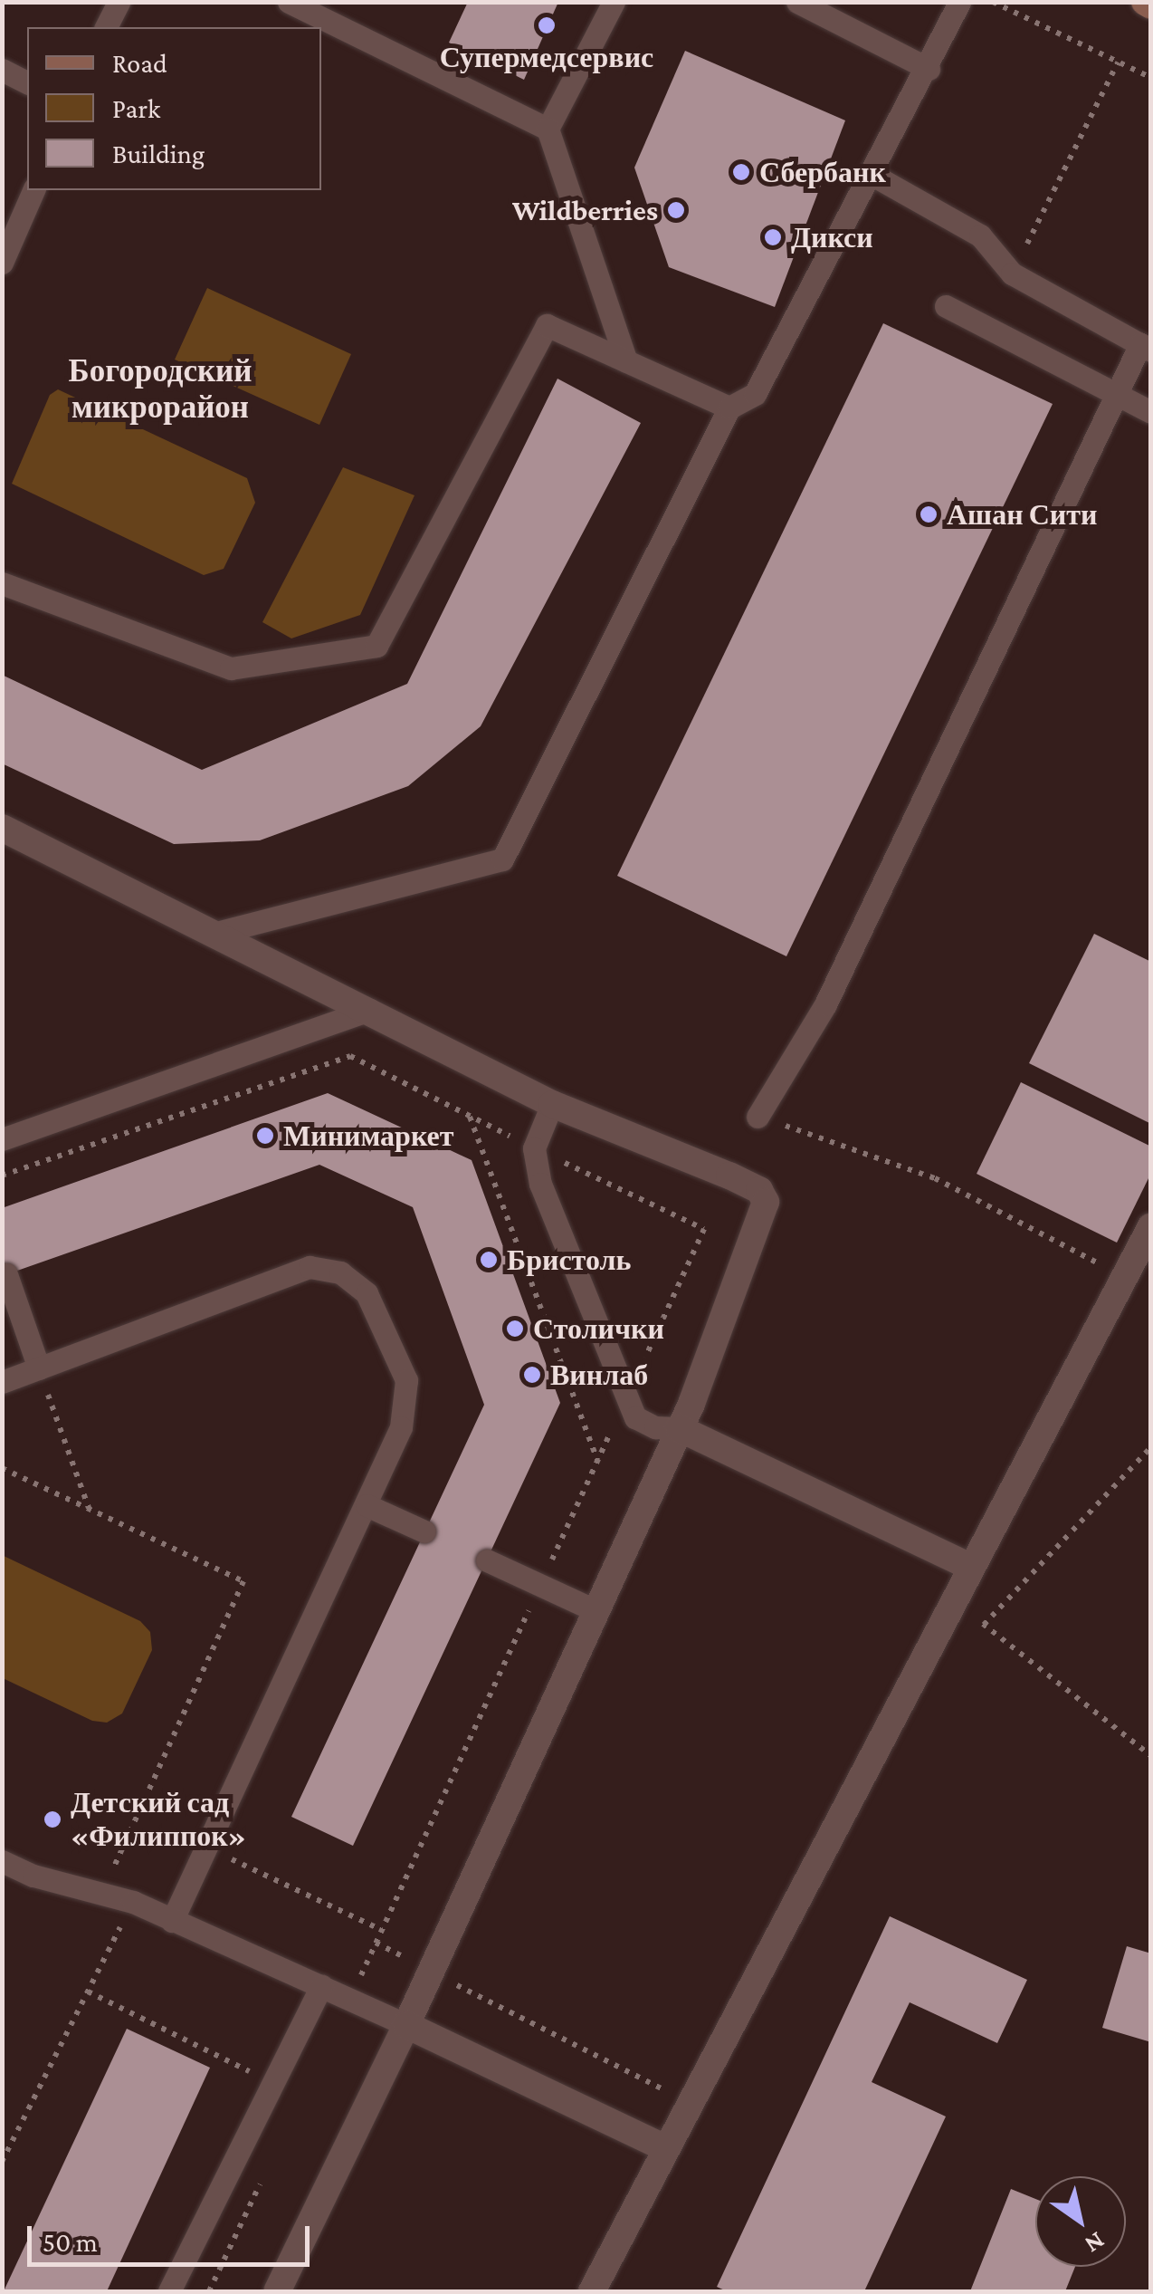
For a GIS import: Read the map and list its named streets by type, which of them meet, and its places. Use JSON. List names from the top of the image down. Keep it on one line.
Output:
{"districts":["Богородский микрорайон"],"places":["Супермедсервис","Сбербанк","Wildberries","Дикси","Ашан Сити","Минимаркет","Бристоль","Столички","Винлаб","Детский сад «Филиппок»"],"legend":["Road","Park","Building"],"scale_bar":"50 m","north":"bottom right"}
